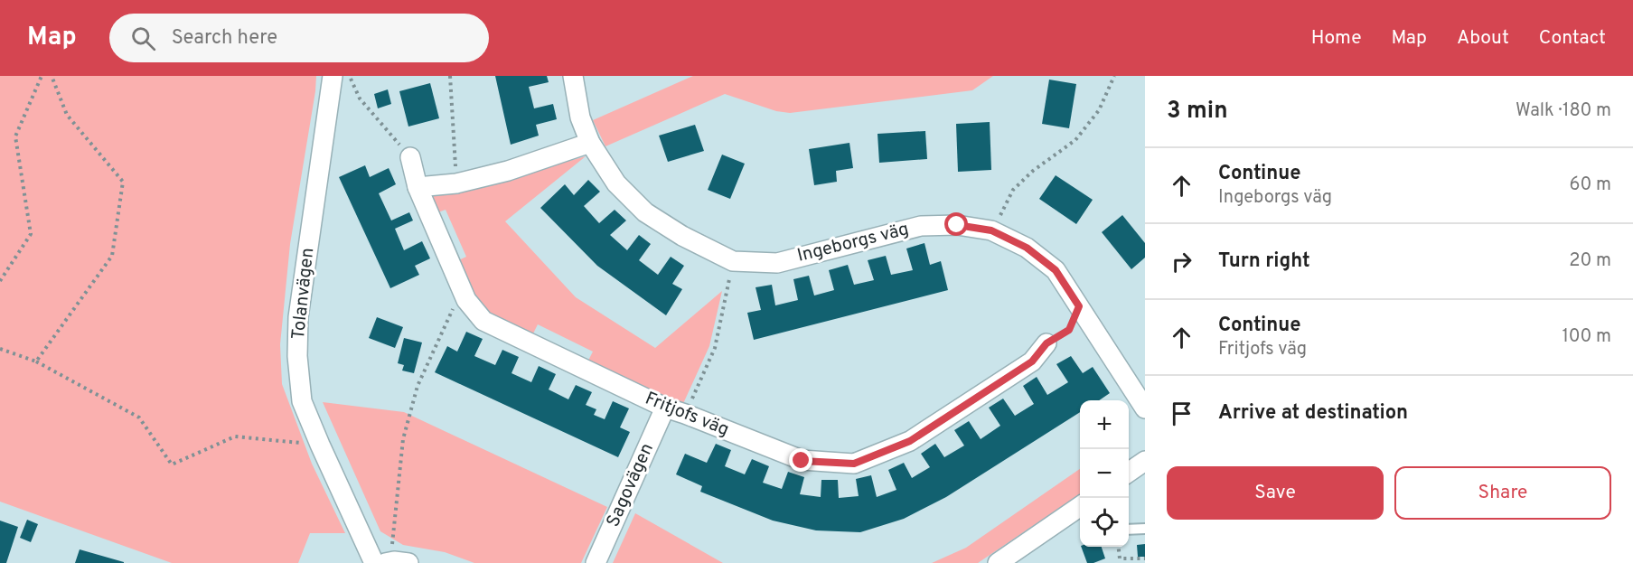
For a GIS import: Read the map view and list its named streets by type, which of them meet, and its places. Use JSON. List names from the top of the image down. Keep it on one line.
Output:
{"streets":{"street":["Ingeborgs väg","Tolanvägen","Fritjofs väg","Sagovägen"]},"crossings":[["Fritjofs väg","Sagovägen"]],"page":{"header":"Map","search":"Search here","nav":["Home","Map","About","Contact"],"heading":["3 min","Walk · 180 m"],"list":[["Continue","Ingeborgs väg","60 m"],["Turn right","20 m"],["Continue","Fritjofs väg","100 m"],"Arrive at destination"],"map_buttons":["+","−"],"buttons":["Save","Share"]}}
